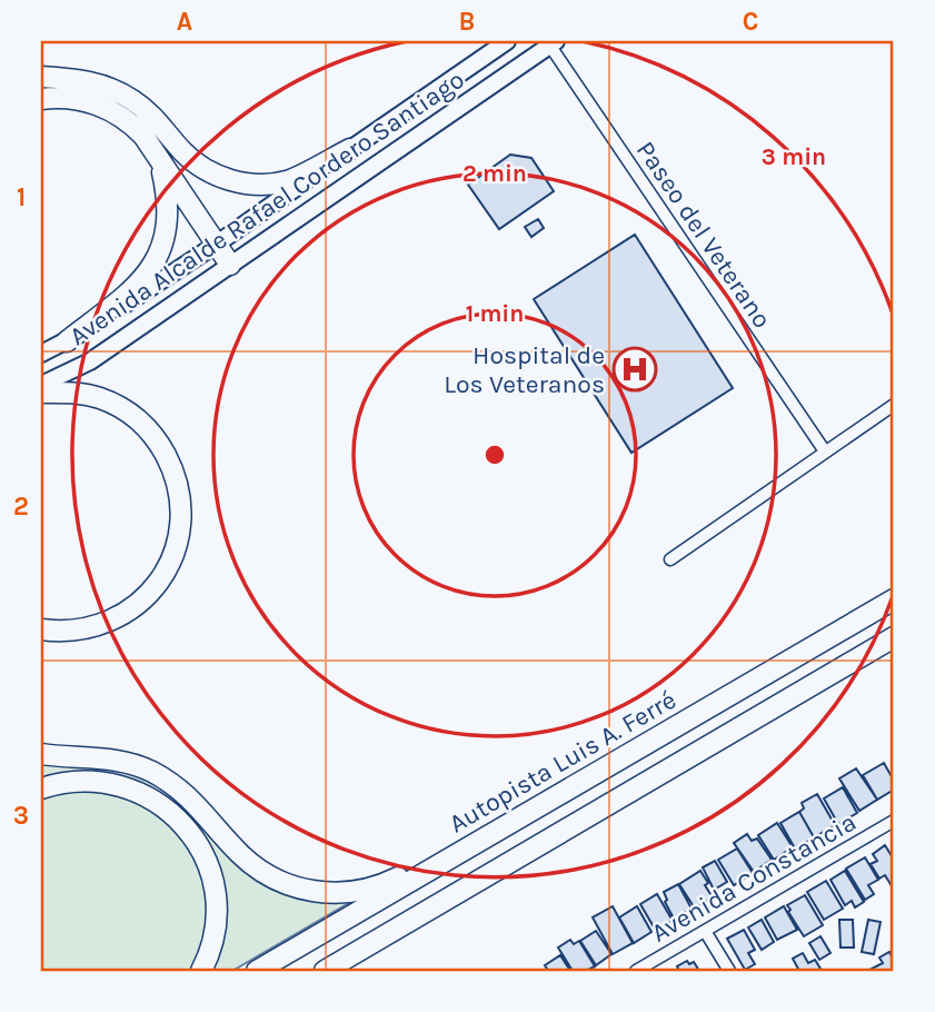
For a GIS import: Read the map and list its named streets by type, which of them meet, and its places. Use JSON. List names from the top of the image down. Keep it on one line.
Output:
{"streets":{"highway":["Autopista Luis A. Ferré"],"street":["Avenida Alcalde Rafael Cordero Santiago","Paseo del Veterano","Avenida Constancia"]},"crossings":[["Avenida Alcalde Rafael Cordero Santiago","Paseo del Veterano"]],"places":{"hospital":["Hospital de Los Veteranos"]},"grid":{"columns":["A","B","C"],"rows":["1","2","3"]},"rings":["3 min","2 min","1 min"]}
